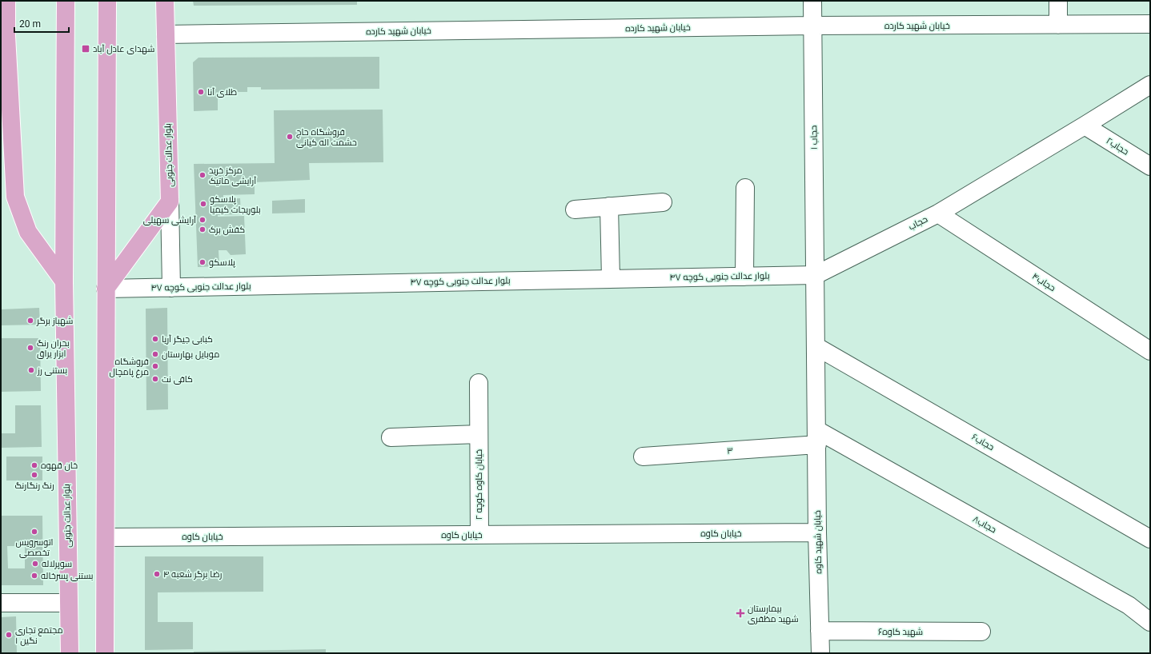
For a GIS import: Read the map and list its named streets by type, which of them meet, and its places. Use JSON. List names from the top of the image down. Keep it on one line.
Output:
{"streets":{"main road":["بلوار عدالت جنوبی"],"street":["خیابان شهید کارده","حجاب ۱","حجاب۲","حجاب","بلوار عدالت جنوبی کوچه ۴۷","حجاب۴","حجاب۶","۳","خیابان کاوه کوچه ۲","حجاب۸","خیابان کاوه","خیابان شهید کاوه","شهید کاوه۶"]},"crossings":[["خیابان شهید کارده","حجاب ۱"],["خیابان شهید کارده","بلوار عدالت جنوبی"],["حجاب ۱","حجاب"],["حجاب ۱","بلوار عدالت جنوبی کوچه ۴۷"],["حجاب۲","حجاب"],["حجاب","بلوار عدالت جنوبی کوچه ۴۷"],["حجاب","حجاب۴"],["۳","حجاب۸"],["۳","خیابان شهید کاوه"],["خیابان کاوه کوچه ۲","خیابان کاوه"],["حجاب۸","خیابان شهید کاوه"],["خیابان کاوه","خیابان شهید کاوه"],["خیابان شهید کاوه","شهید کاوه۶"]],"places":{"transit":["شهدای عادل آباد"],"other":["طلای آنا","فروشگاه حاج حشمت اله کیانی","مرکز خرید آرایشی ماتیک","پلاسکو بلوریجات کیمیا","آرایشی سهیلی","کفش برک","پلاسکو","شهباز برگر","کبابی جیگر آریا","بحران رنگ ابزار یراق","موبایل بهارستان","فروشگاه مرغ پامچال","بستنی رز","کافی نت","خان قهوه","رنگ رنگارنگ","اتوسرویس تخصصی","سوپرلاله","رضا برگر شعبه ۴","بستنی پسرخاله","مجتمع تجاری نگین ۱"],"health":["بیمارستان شهید مظفری"]},"scale_bar":"20 m"}
